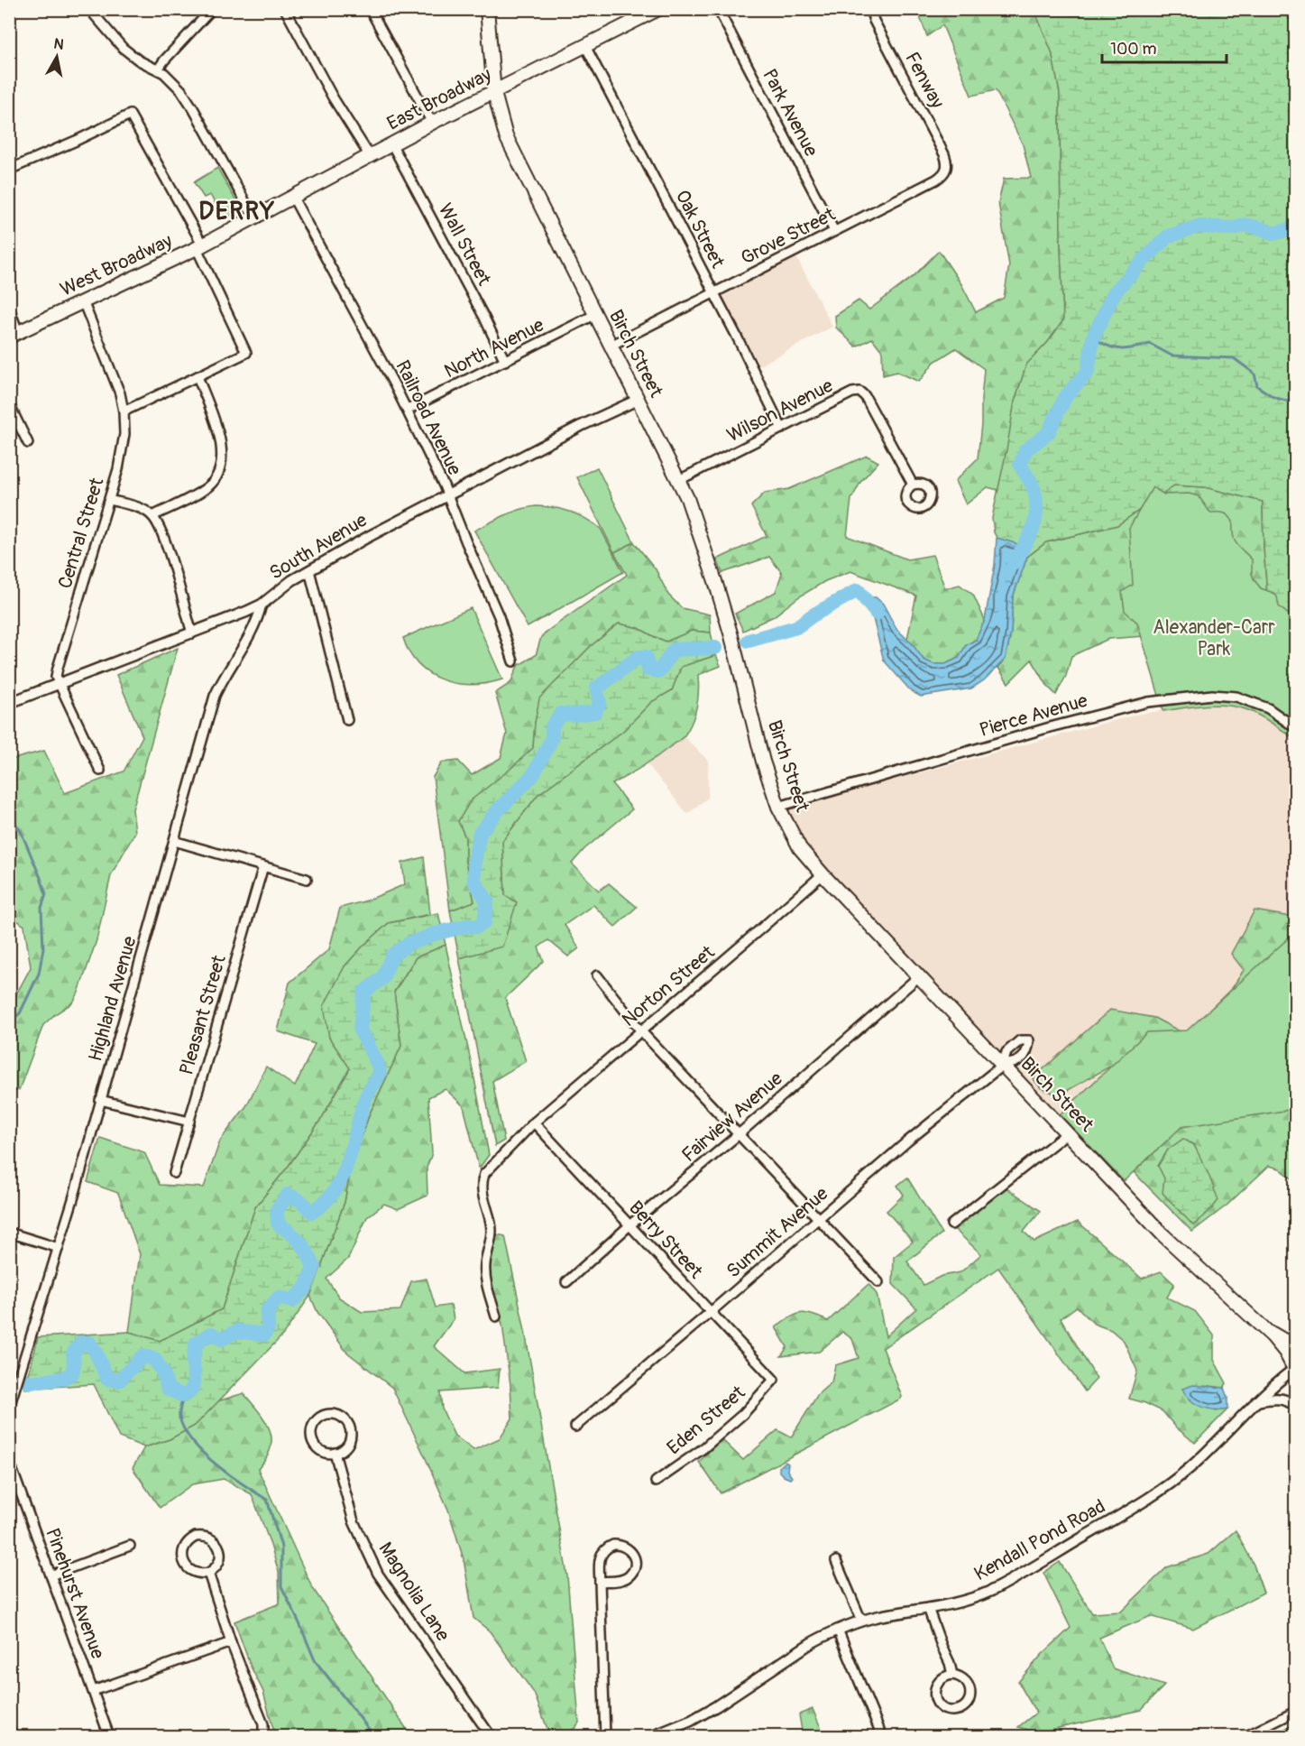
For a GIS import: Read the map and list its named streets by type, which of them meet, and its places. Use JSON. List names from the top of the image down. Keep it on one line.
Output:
{"streets":{"main road":["East Broadway","West Broadway","Birch Street"],"street":["Fenway","Park Avenue","Oak Street","Grove Street","Wall Street","North Avenue","Wilson Avenue","Railroad Avenue","Central Street","South Avenue","Pierce Avenue","Norton Street","Highland Avenue","Pleasant Street","Fairview Avenue","Summit Avenue","Berry Street","Eden Street","Kendall Pond Road","Magnolia Lane","Pinehurst Avenue"]},"crossings":[["Fenway","Grove Street"],["East Broadway","Oak Street"],["East Broadway","Wall Street"],["East Broadway","West Broadway"],["East Broadway","Birch Street"],["East Broadway","Railroad Avenue"],["Park Avenue","Grove Street"],["Oak Street","Grove Street"],["Oak Street","Wilson Avenue"],["Grove Street","Birch Street"],["Wall Street","North Avenue"],["West Broadway","Central Street"],["North Avenue","Birch Street"],["North Avenue","Railroad Avenue"],["Birch Street","Wilson Avenue"],["Birch Street","South Avenue"],["Birch Street","Pierce Avenue"],["Birch Street","Norton Street"],["Birch Street","Fairview Avenue"],["Birch Street","Summit Avenue"],["Birch Street","Kendall Pond Road"],["Railroad Avenue","South Avenue"],["Central Street","South Avenue"],["South Avenue","Highland Avenue"],["Norton Street","Berry Street"],["Fairview Avenue","Berry Street"],["Summit Avenue","Berry Street"],["Berry Street","Eden Street"]],"districts":["DERRY"],"parks":["Alexander-Carr Park"],"scale_bar":"100 m","north":"top"}
